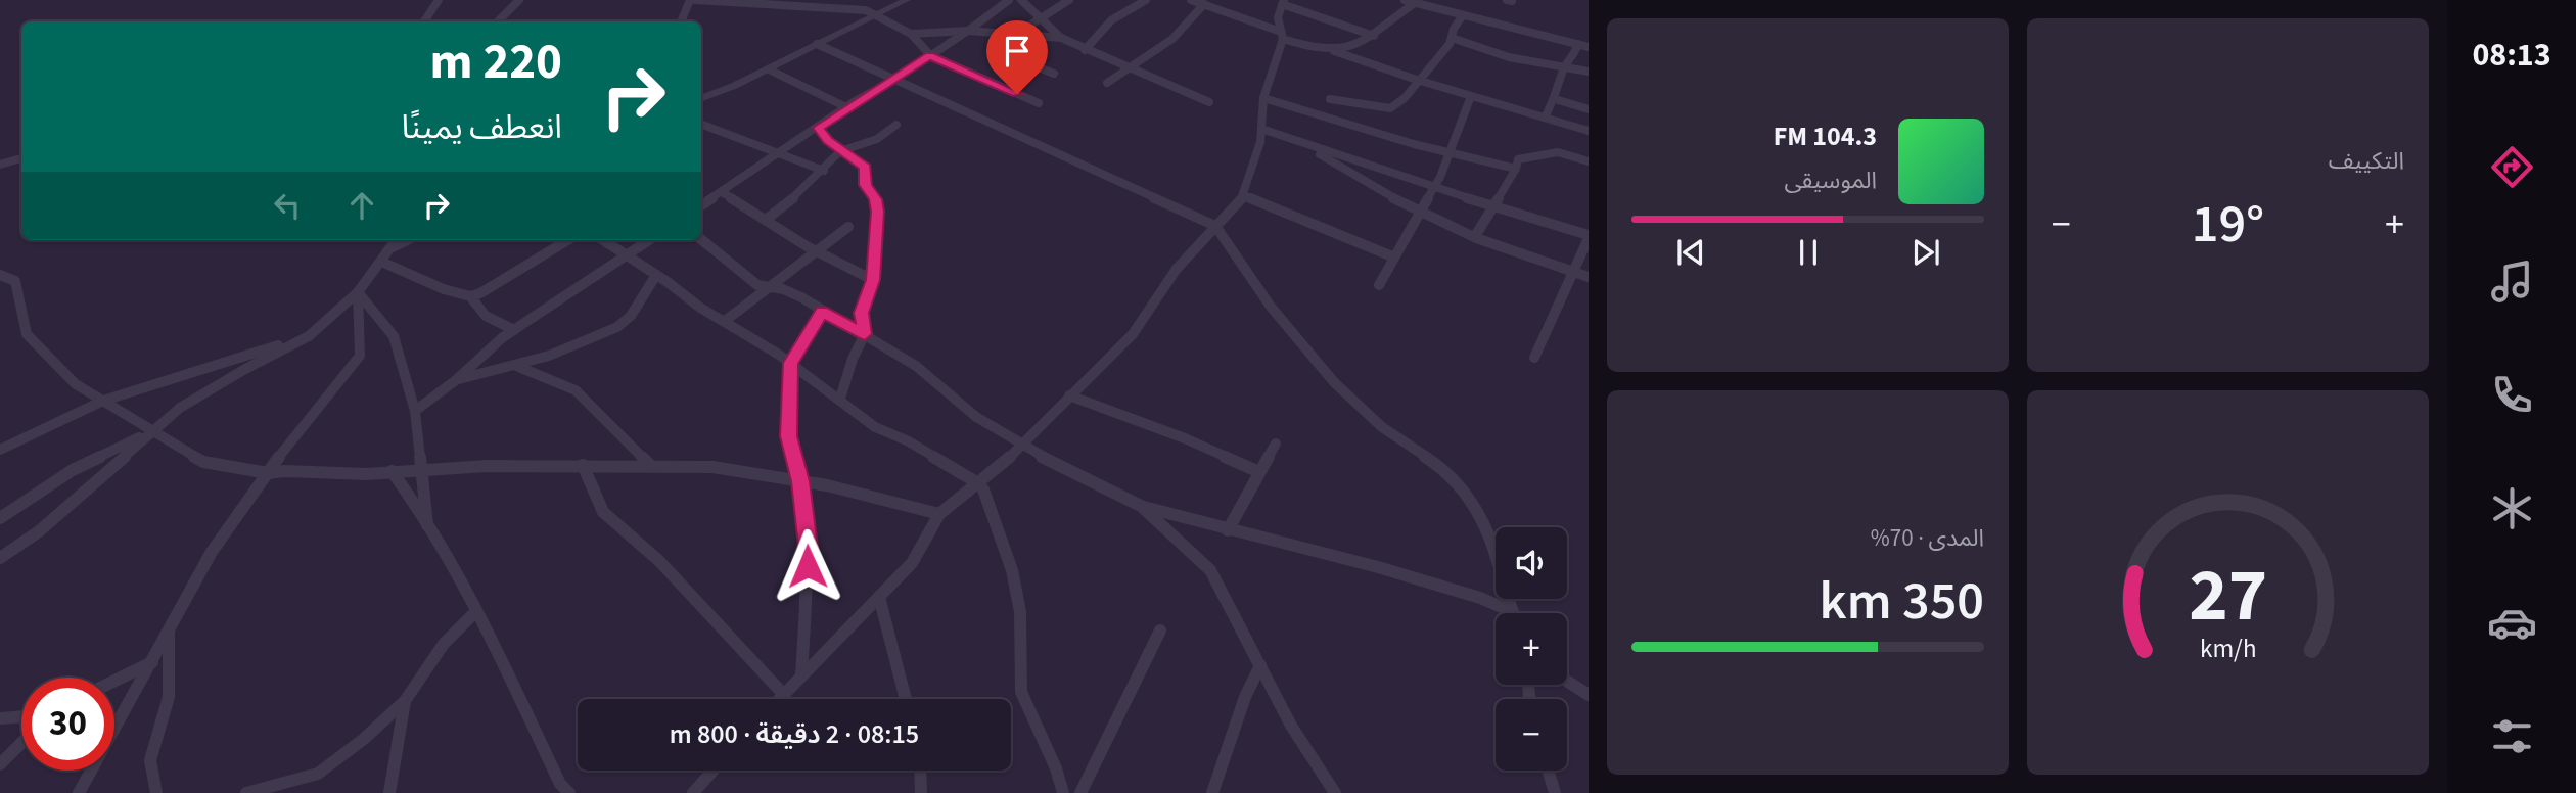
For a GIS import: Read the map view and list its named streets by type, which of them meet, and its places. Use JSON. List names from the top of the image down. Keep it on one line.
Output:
{"page":{"tabs":"08:13","tile":["التكييف",["المدى · 70%","350 km"]],"turn":["220 m","انعطف يمينًا"],"song":["104.3 FM","الموسيقى"],"heat":["−","19°","+"],"map_buttons":["+","−"],"limit":"30","trip":"08:15 · 2 دقيقة · 800 m","gauge":["27","km/h"]}}
